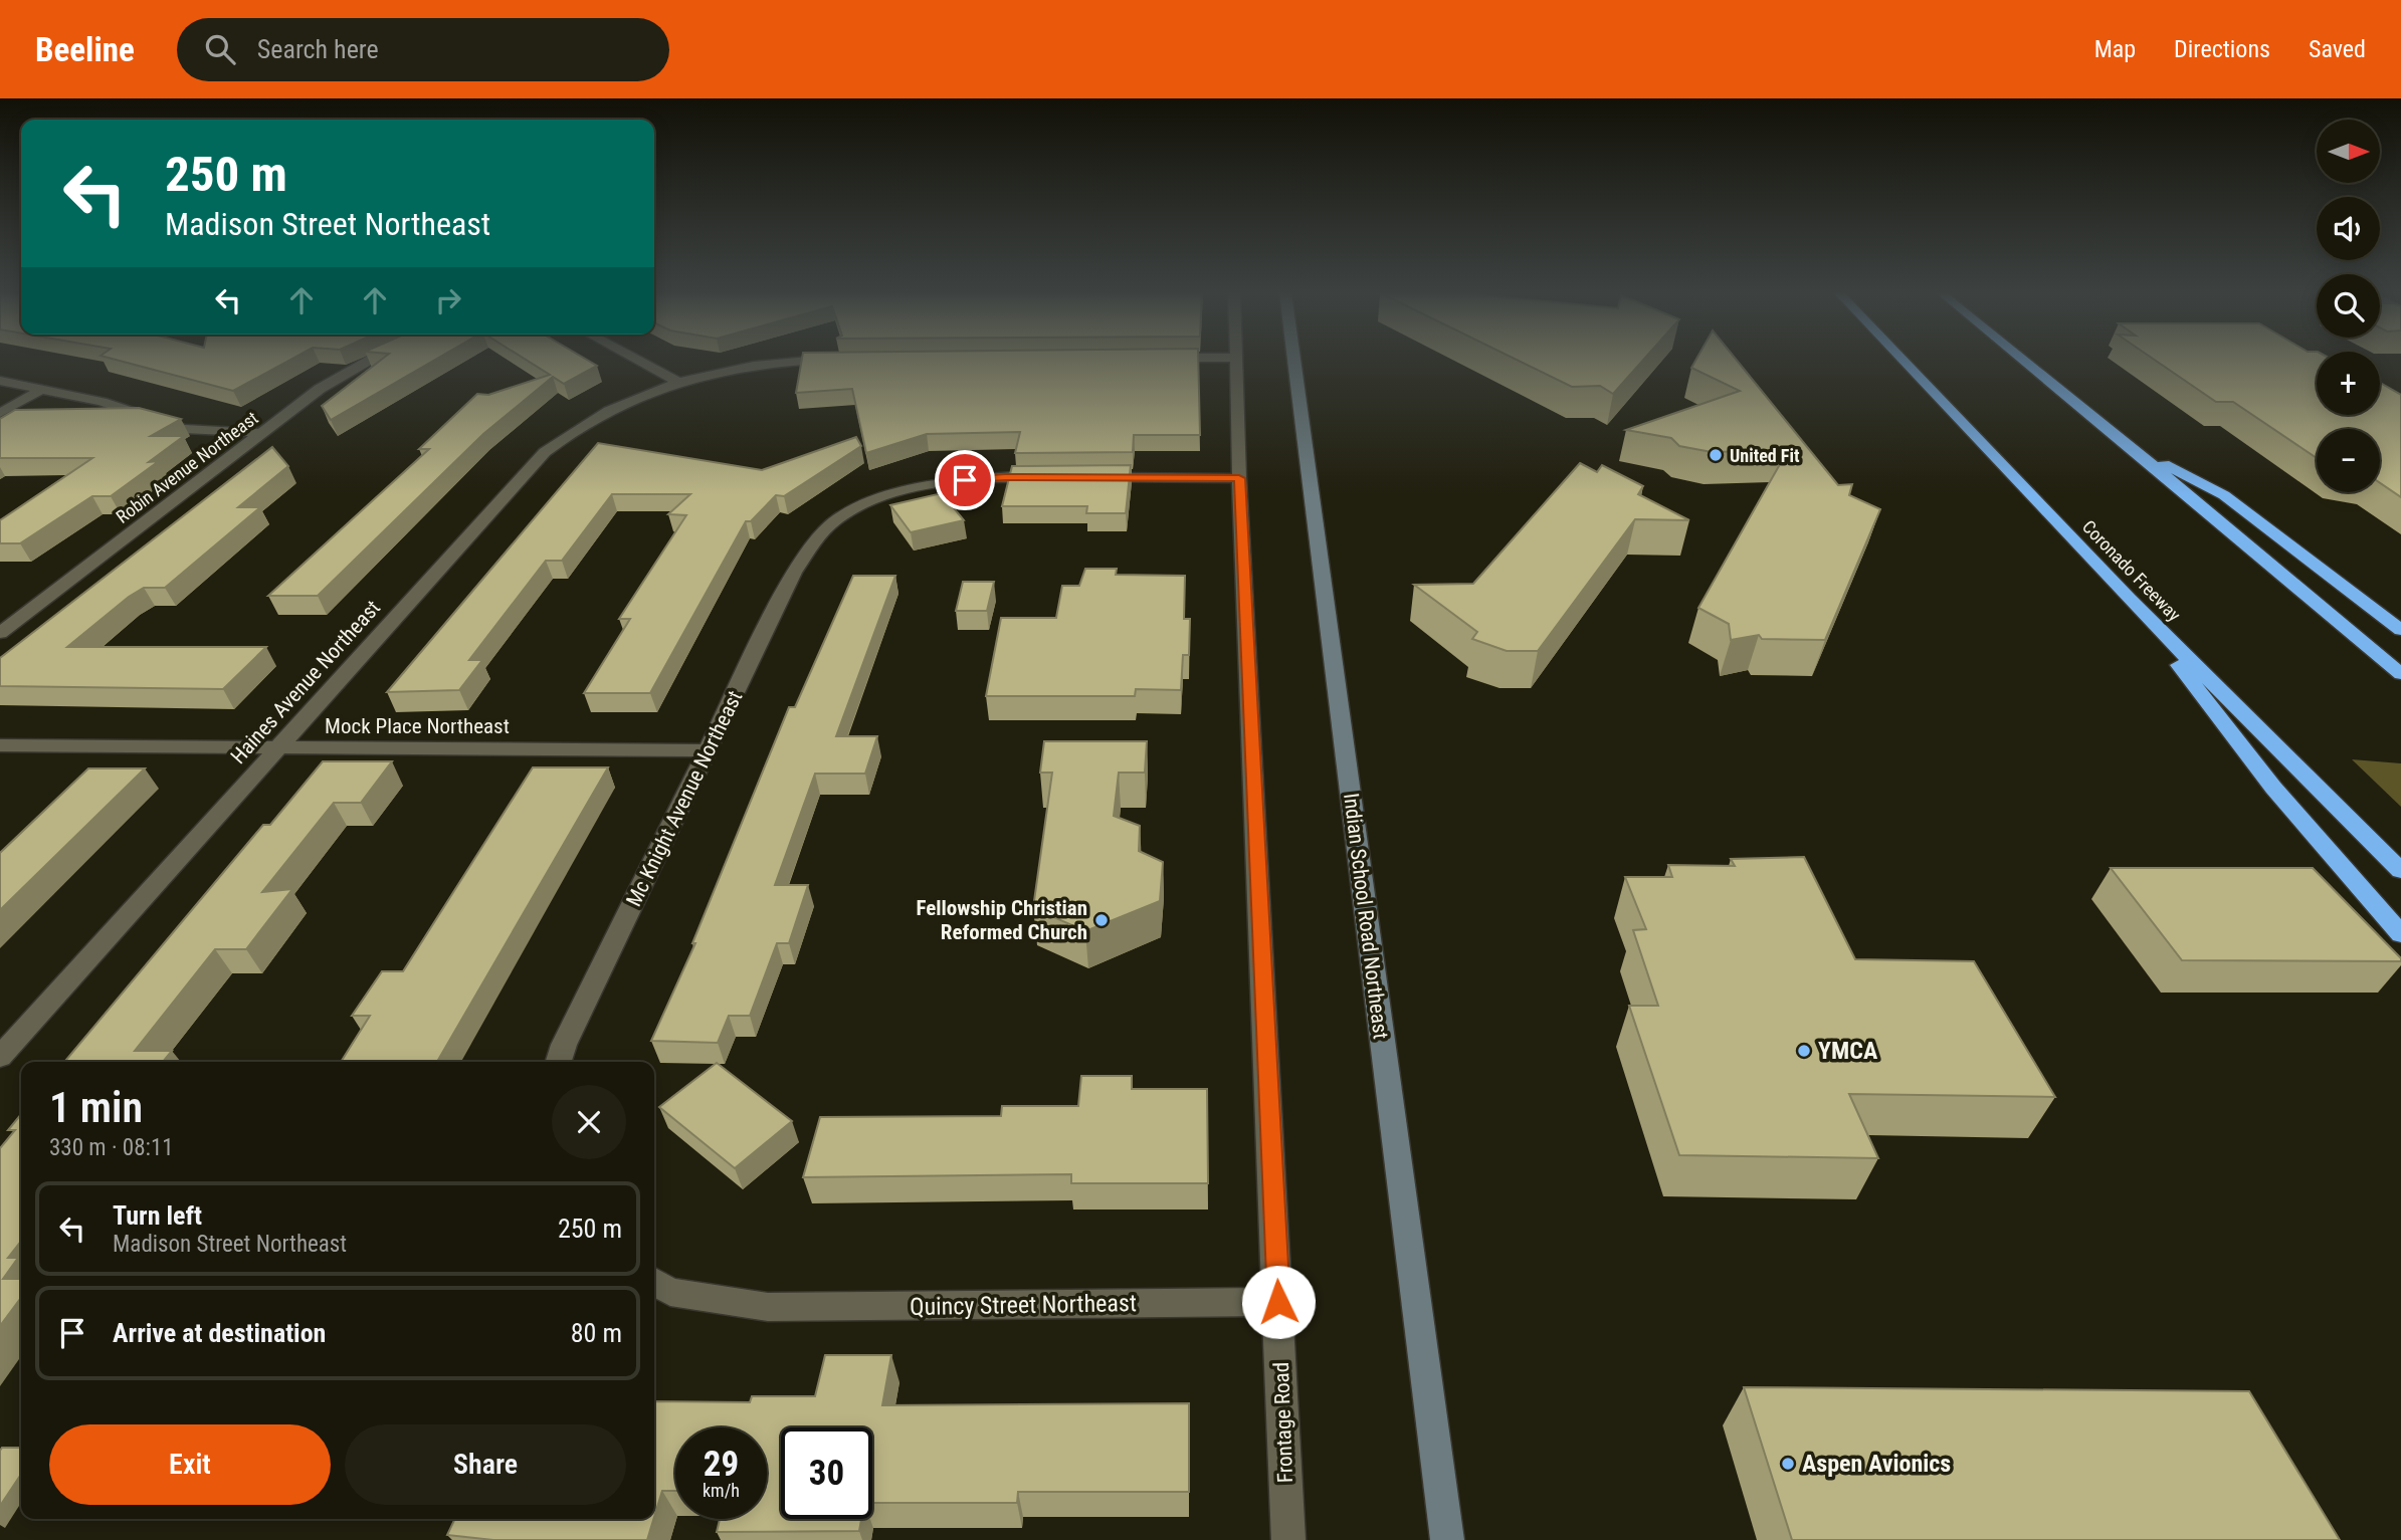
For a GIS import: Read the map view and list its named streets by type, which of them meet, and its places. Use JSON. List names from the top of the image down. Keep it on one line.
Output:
{"streets":{"highway":["Coronado Freeway"],"street":["Robin Avenue Northeast","Haines Avenue Northeast","Mock Place Northeast","Mc Knight Avenue Northeast","Indian School Road Northeast","Quincy Street Northeast","Frontage Road"]},"crossings":[["Haines Avenue Northeast","Mock Place Northeast"],["Mock Place Northeast","Mc Knight Avenue Northeast"],["Quincy Street Northeast","Frontage Road"]],"places":["United Fit","Fellowship Christian Reformed Church","YMCA","Aspen Avionics"],"north":"right","page":{"header":"Beeline","search":"Search here","nav":["Map","Directions","Saved"],"map_buttons":["+","−"],"turn":["250 m","Madison Street Northeast"],"heading":["1 min","330 m · 08:11"],"list":[{"name":"Turn left","note":"Madison Street Northeast","value":"250 m"},{"name":"Arrive at destination","value":"80 m"}],"buttons":["Exit","Share"],"speed":"29 km/h","limit":"30"}}
